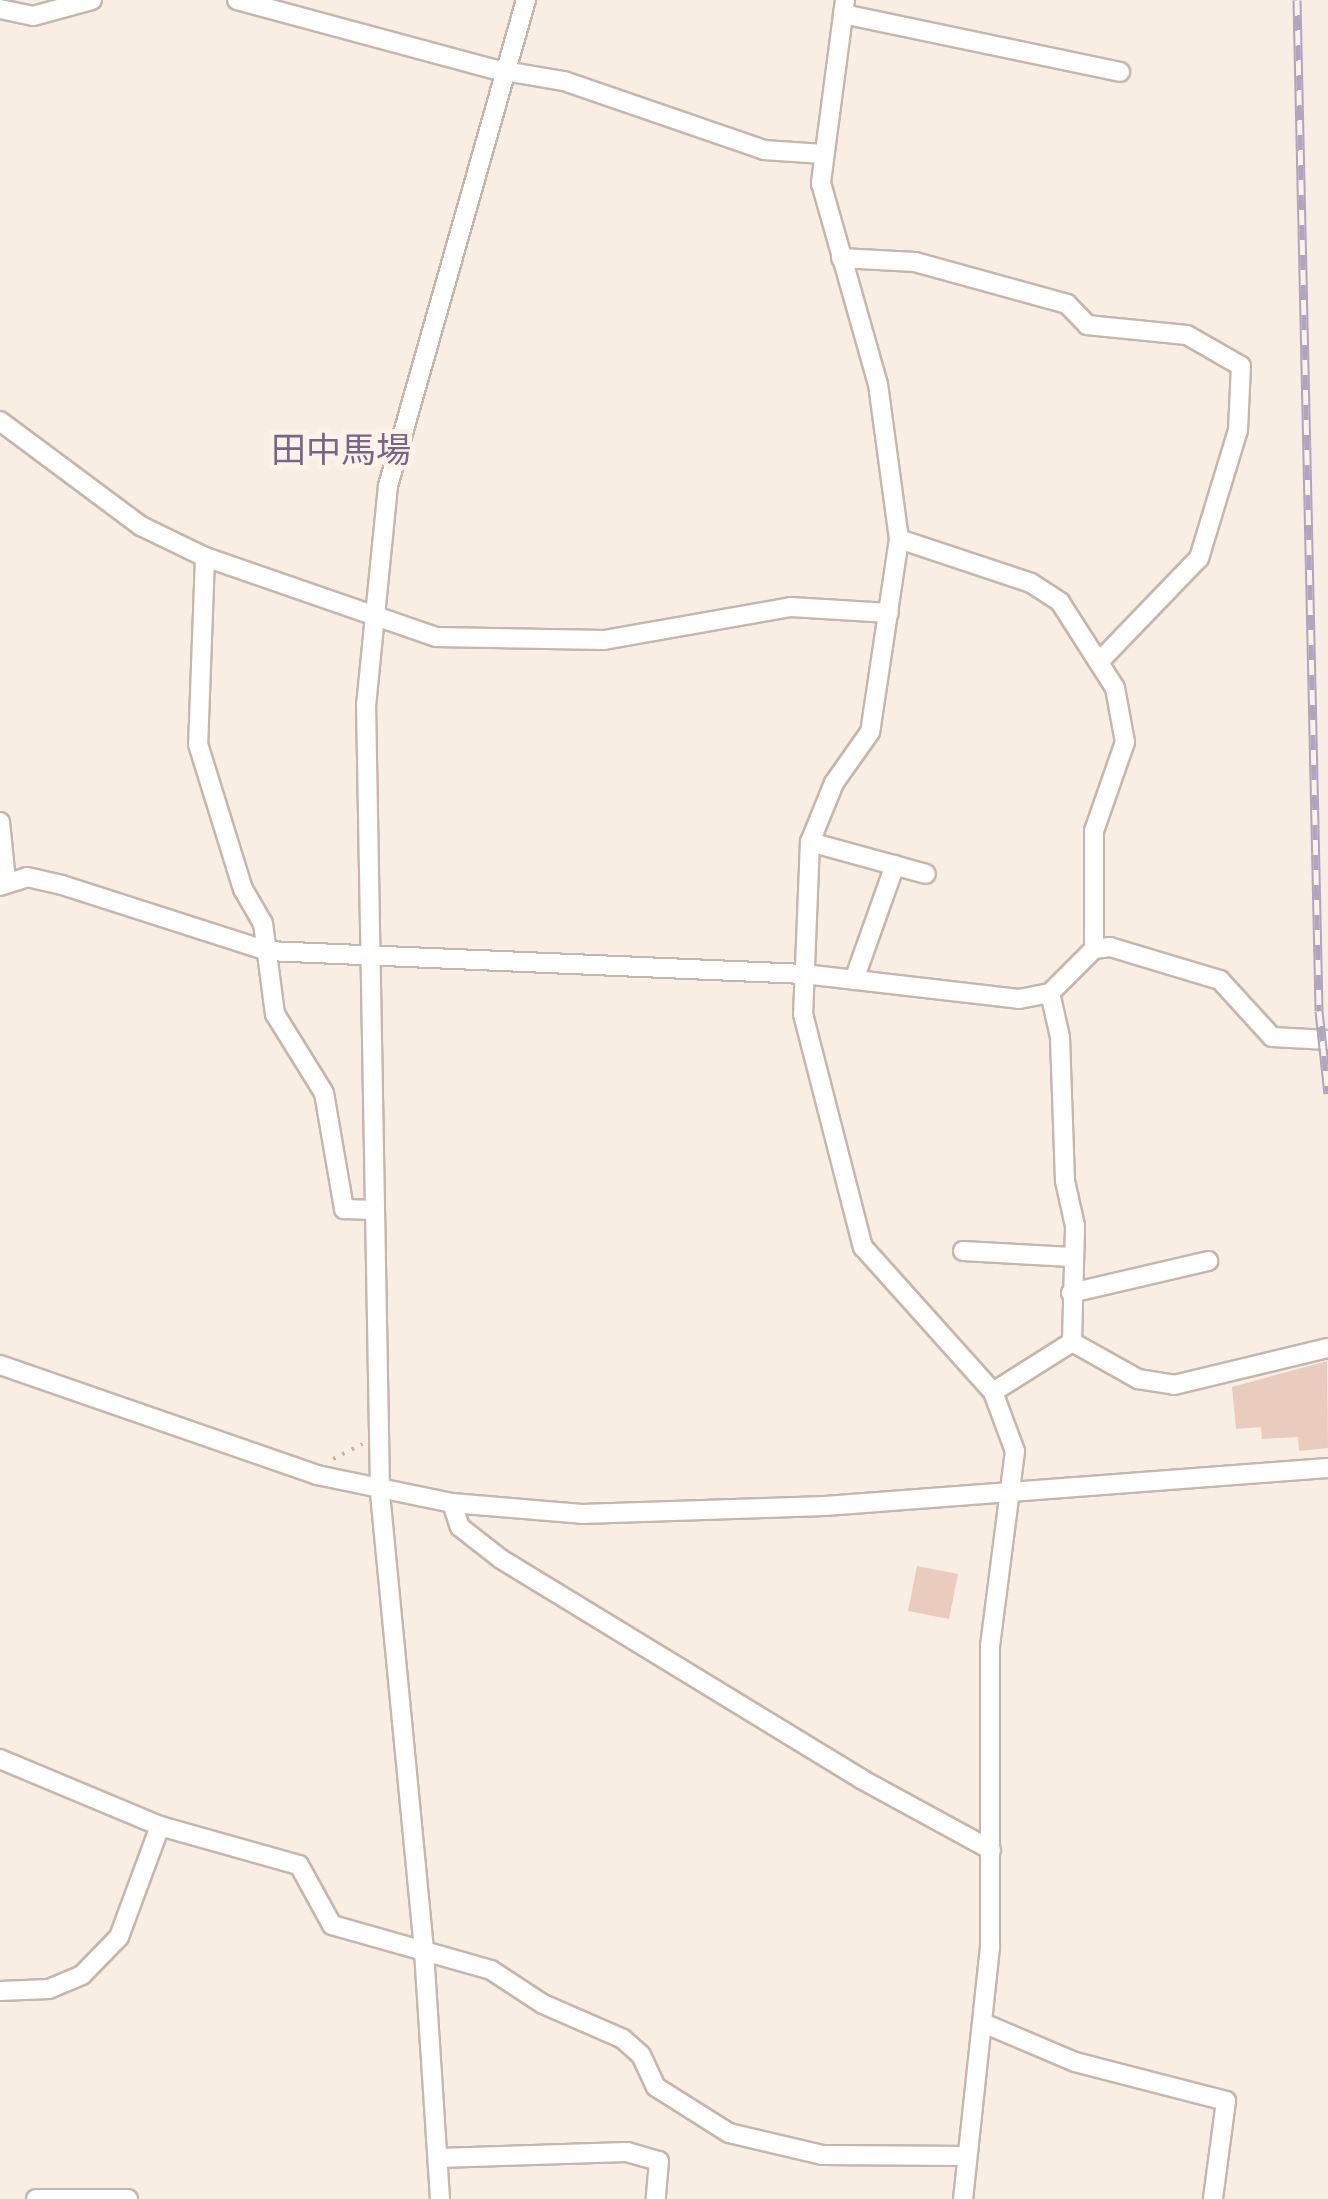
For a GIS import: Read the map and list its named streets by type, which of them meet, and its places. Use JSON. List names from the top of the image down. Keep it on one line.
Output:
{"districts":["田中馬場"]}
